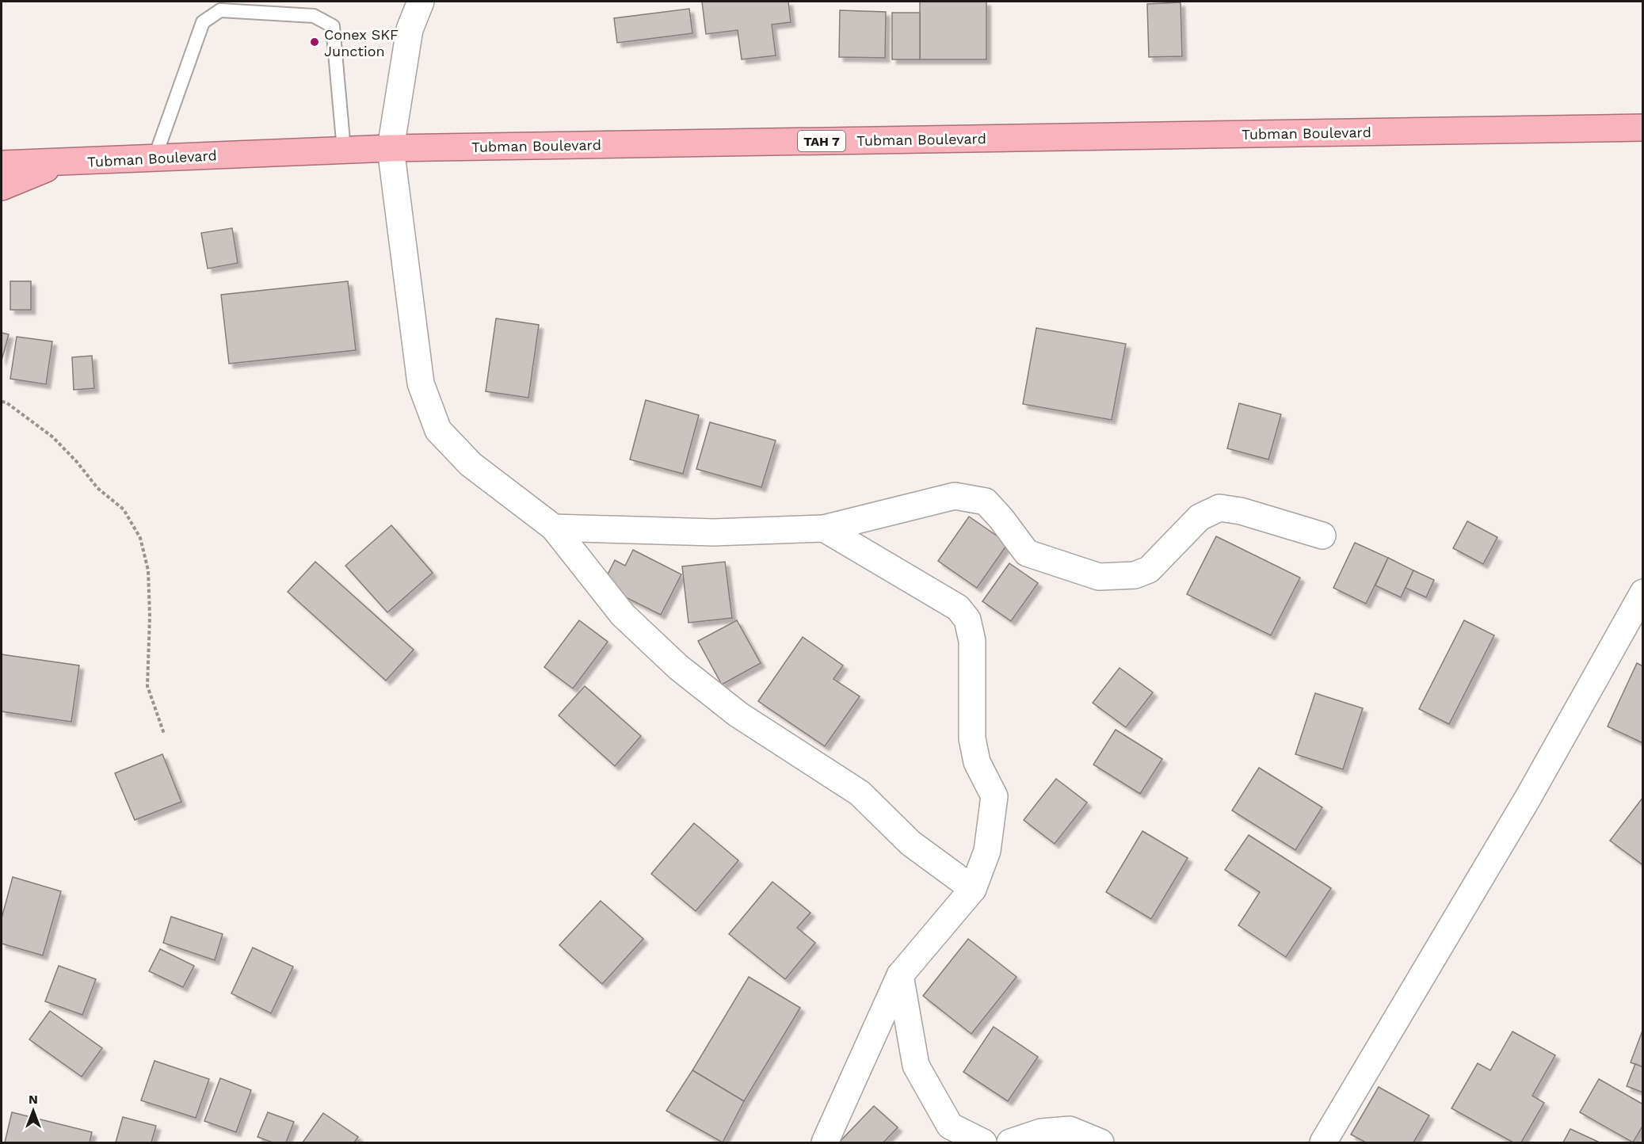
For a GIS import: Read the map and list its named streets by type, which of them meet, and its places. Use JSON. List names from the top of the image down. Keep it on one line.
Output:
{"streets":{"highway":["Tubman Boulevard","TAH 7"]},"places":["Conex SKF Junction"],"north":"top"}
